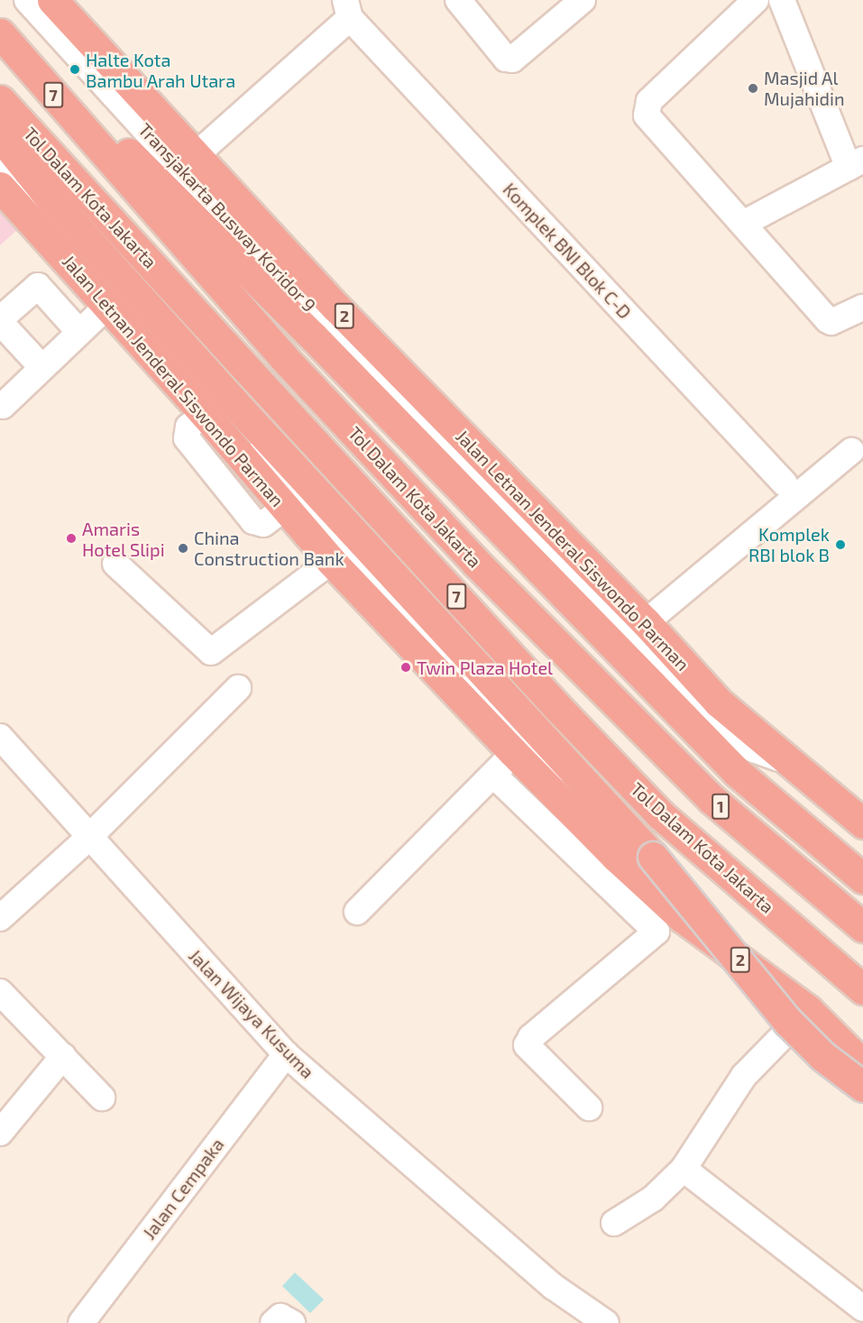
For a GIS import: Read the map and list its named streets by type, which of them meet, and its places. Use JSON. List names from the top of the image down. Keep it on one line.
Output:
{"streets":{"highway":["7","Tol Dalam Kota Jakarta","2","Jalan Letnan Jenderal Siswondo Parman","1"],"street":["Transjakarta Busway Koridor 9","Komplek BNI Blok C-D","Jalan Wijaya Kusuma","Jalan Cempaka"]},"crossings":[["Transjakarta Busway Koridor 9","Jalan Letnan Jenderal Siswondo Parman"],["Komplek BNI Blok C-D","Jalan Letnan Jenderal Siswondo Parman"],["Jalan Wijaya Kusuma","Jalan Cempaka"]],"places":["Halte Kota Bambu Arah Utara","Masjid Al Mujahidin","Amaris Hotel Slipi","Komplek RBI blok B","China Construction Bank","Twin Plaza Hotel"]}
